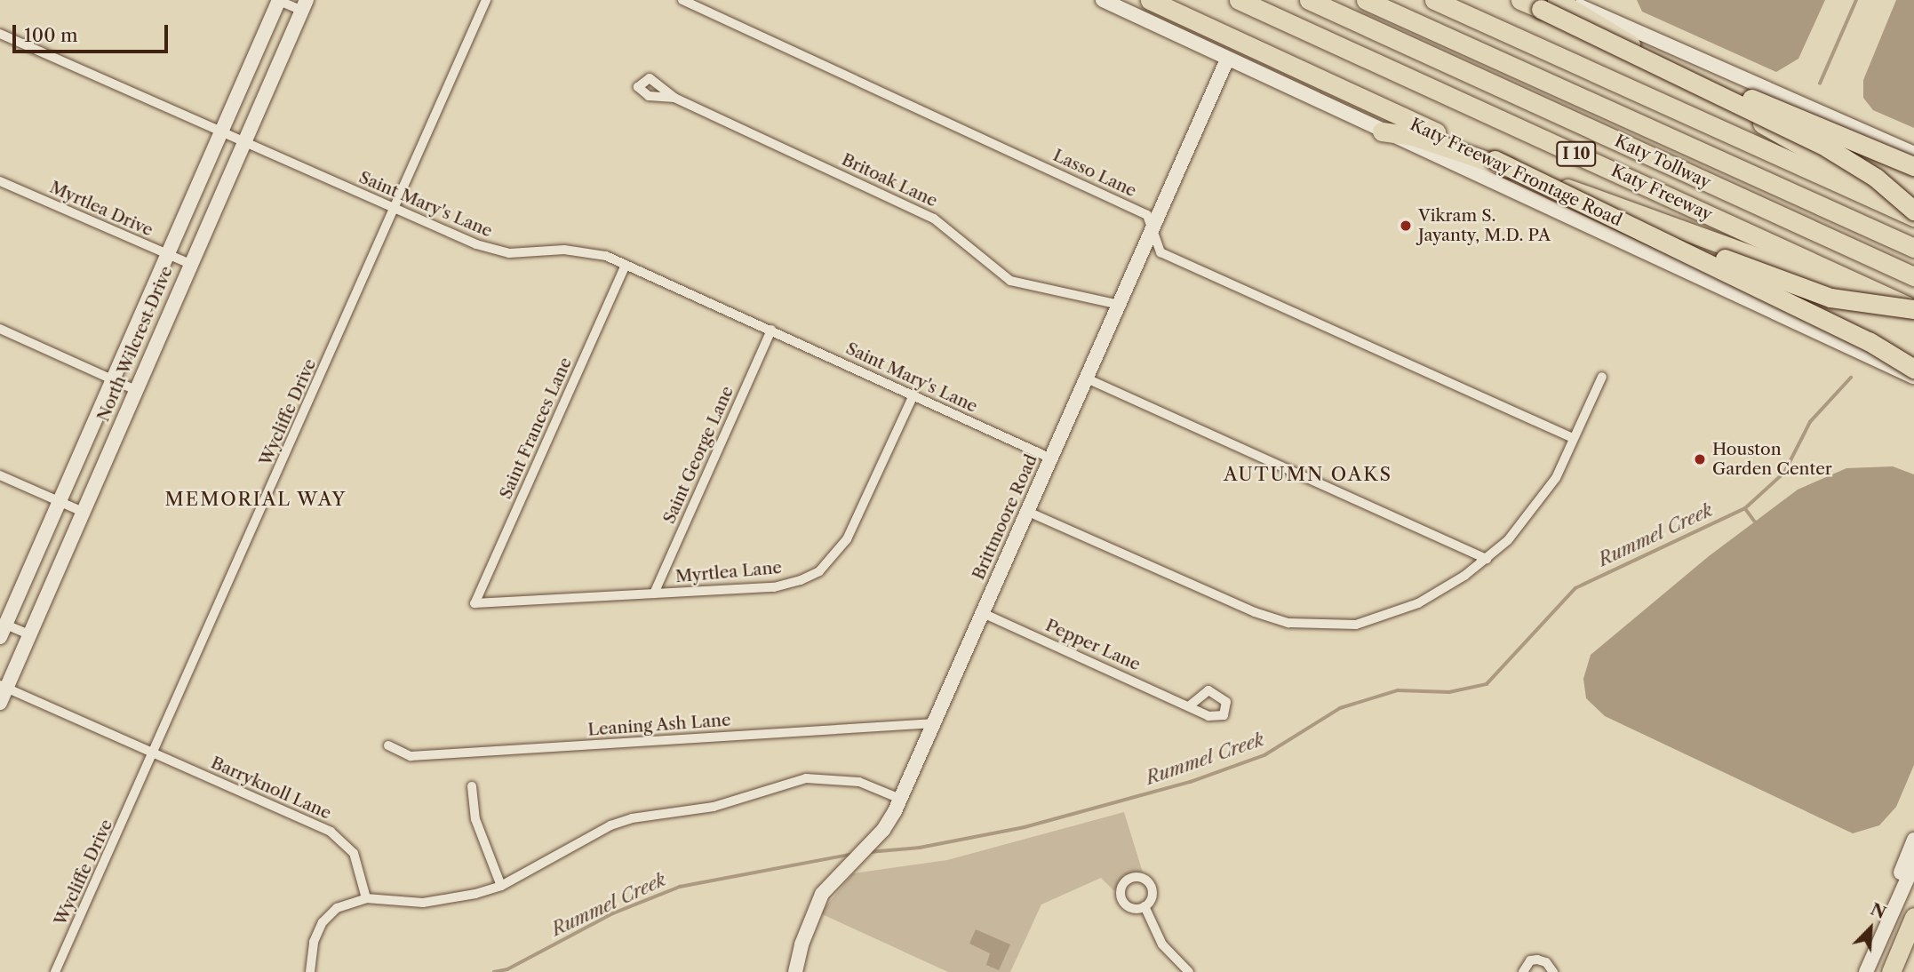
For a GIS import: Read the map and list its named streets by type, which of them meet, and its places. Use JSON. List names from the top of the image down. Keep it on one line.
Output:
{"streets":{"highway":["I 10","Katy Tollway","Katy Freeway"],"main road":["Katy Freeway Frontage Road","North Wilcrest Drive","Brittmoore Road"],"street":["Lasso Lane","Britoak Lane","Saint Mary's Lane","Myrtlea Drive","Wycliffe Drive","Saint Frances Lane","Saint George Lane","Myrtlea Lane","Pepper Lane","Leaning Ash Lane","Barryknoll Lane"]},"crossings":[["Katy Freeway Frontage Road","Brittmoore Road"],["Lasso Lane","Brittmoore Road"],["Britoak Lane","Brittmoore Road"],["Saint Mary's Lane","North Wilcrest Drive"],["Saint Mary's Lane","Wycliffe Drive"],["Saint Mary's Lane","Saint Frances Lane"],["Saint Mary's Lane","Saint George Lane"],["Saint Mary's Lane","Brittmoore Road"],["Saint Mary's Lane","Myrtlea Lane"],["Myrtlea Drive","North Wilcrest Drive"],["North Wilcrest Drive","Barryknoll Lane"],["Wycliffe Drive","Barryknoll Lane"],["Saint Frances Lane","Myrtlea Lane"],["Saint George Lane","Myrtlea Lane"],["Brittmoore Road","Pepper Lane"],["Brittmoore Road","Leaning Ash Lane"]],"districts":["AUTUMN OAKS","MEMORIAL WAY"],"water":["Rummel Creek"],"places":["Vikram S. Jayanty, M.D. PA","Houston Garden Center"],"scale_bar":"100 m","north":"top right"}
